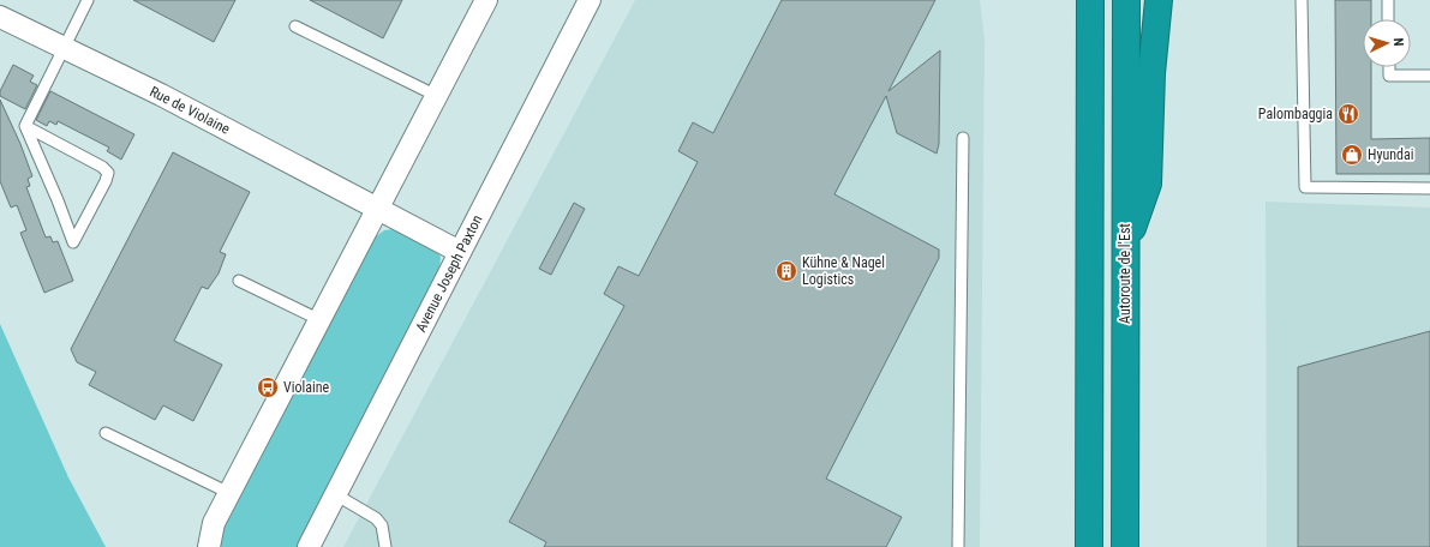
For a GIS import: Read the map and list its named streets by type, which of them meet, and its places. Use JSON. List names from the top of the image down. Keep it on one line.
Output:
{"streets":{"highway":["Autoroute de l’Est"],"street":["Rue de Violaine","Avenue Joseph Paxton"]},"crossings":[["Rue de Violaine","Avenue Joseph Paxton"]],"places":{"restaurant":["Palombaggia"],"shop":["Hyundai"],"building":["Kühne & Nagel Logistics"],"bus stop":["Violaine"]},"north":"right"}
